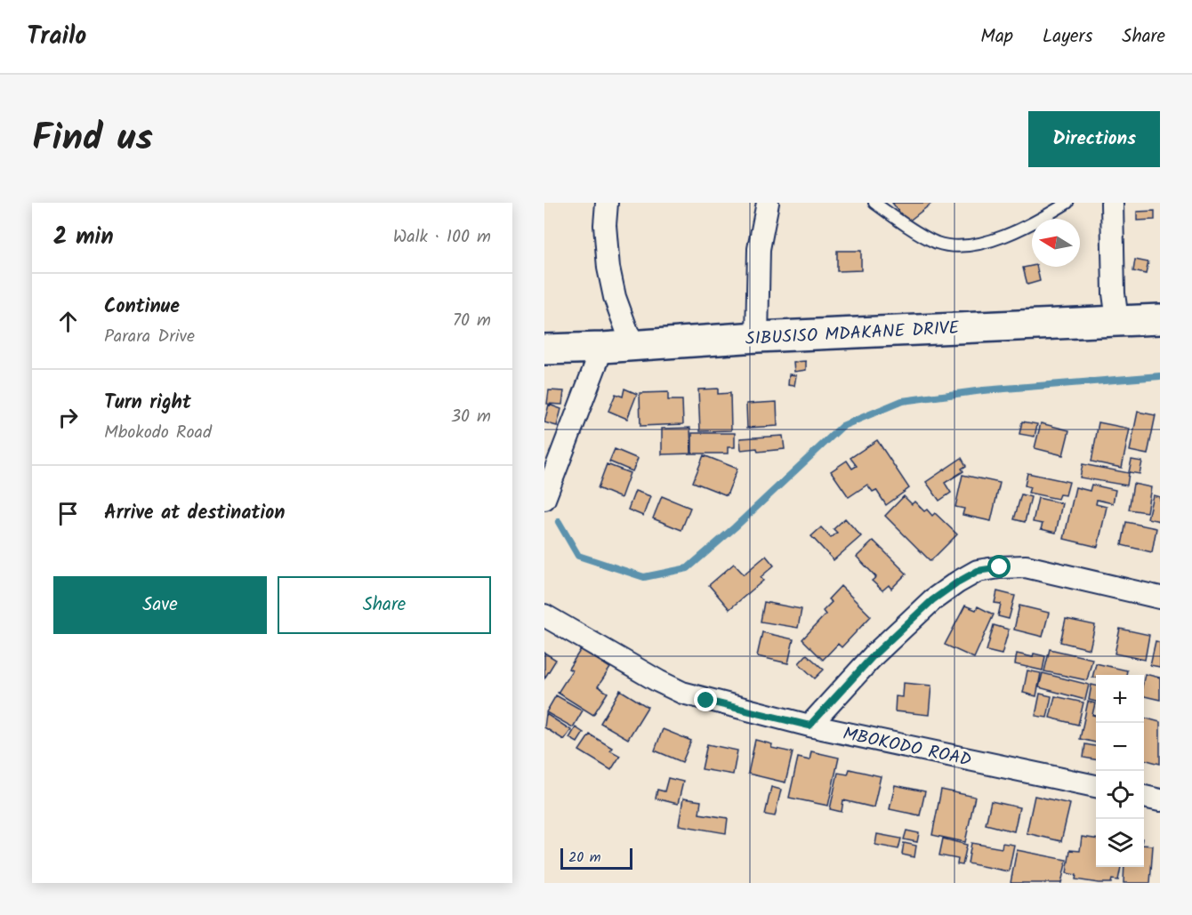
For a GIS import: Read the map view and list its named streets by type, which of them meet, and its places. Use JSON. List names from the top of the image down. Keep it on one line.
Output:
{"streets":{"street":["SIBUSISO MDAKANE DRIVE","MBOKODO ROAD"]},"scale_bar":"20 m","north":"left","page":{"header":"Trailo","nav":["Map","Layers","Share"],"title":"Find us","buttons":["Directions",["Save","Share"]],"heading":["2 min","Walk · 100 m"],"list":[["Continue","Parara Drive","70 m"],["Turn right","Mbokodo Road","30 m"],"Arrive at destination"],"map_buttons":["+","−"],"scale":"20 m"}}
